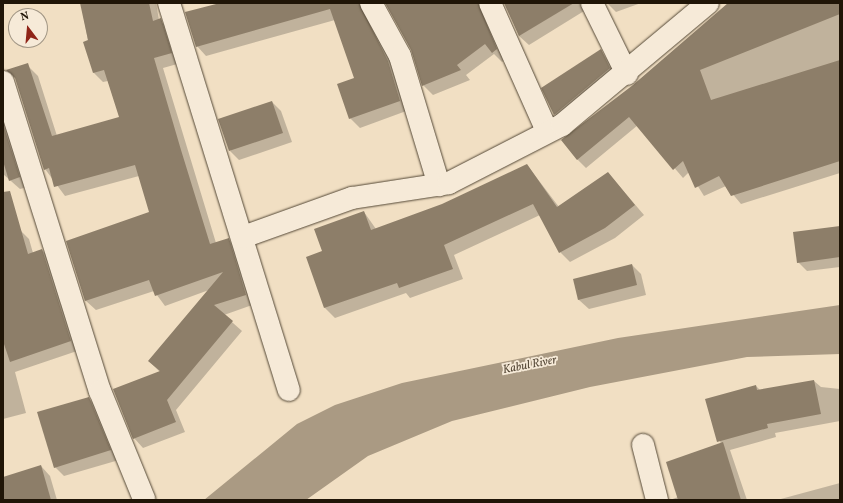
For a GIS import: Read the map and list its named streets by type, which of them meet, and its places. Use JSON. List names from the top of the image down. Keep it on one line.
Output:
{"water":["Kabul River"],"north":"top"}
